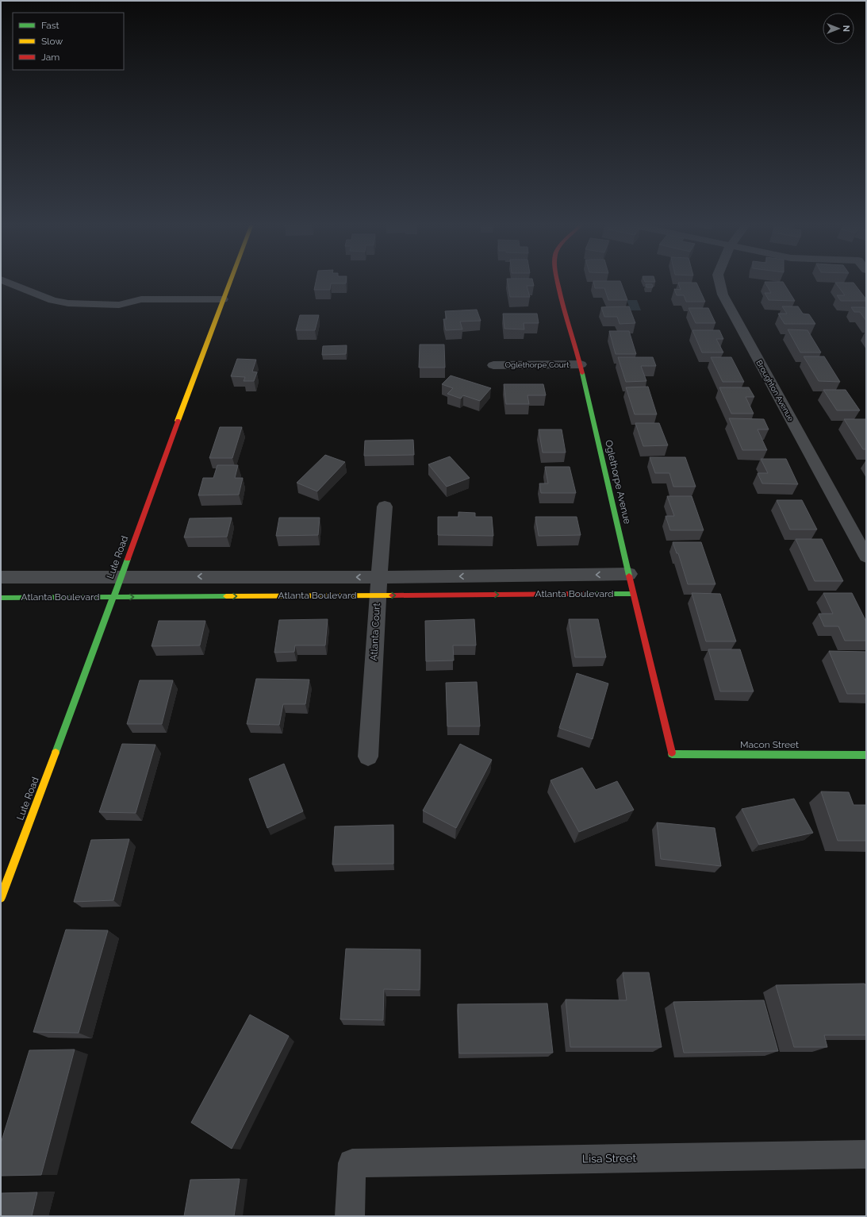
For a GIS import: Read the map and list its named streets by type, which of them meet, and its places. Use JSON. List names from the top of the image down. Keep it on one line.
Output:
{"streets":{"street":["Oglethorpe Court","Broughton Avenue","Oglethorpe Avenue","Lute Road","Atlanta Boulevard","Atlanta Court","Macon Street","Lisa Street"]},"crossings":[["Oglethorpe Court","Oglethorpe Avenue"],["Oglethorpe Avenue","Atlanta Boulevard"],["Oglethorpe Avenue","Macon Street"],["Lute Road","Atlanta Boulevard"],["Atlanta Boulevard","Atlanta Court"]],"legend":["Fast","Slow","Jam"],"north":"right"}
